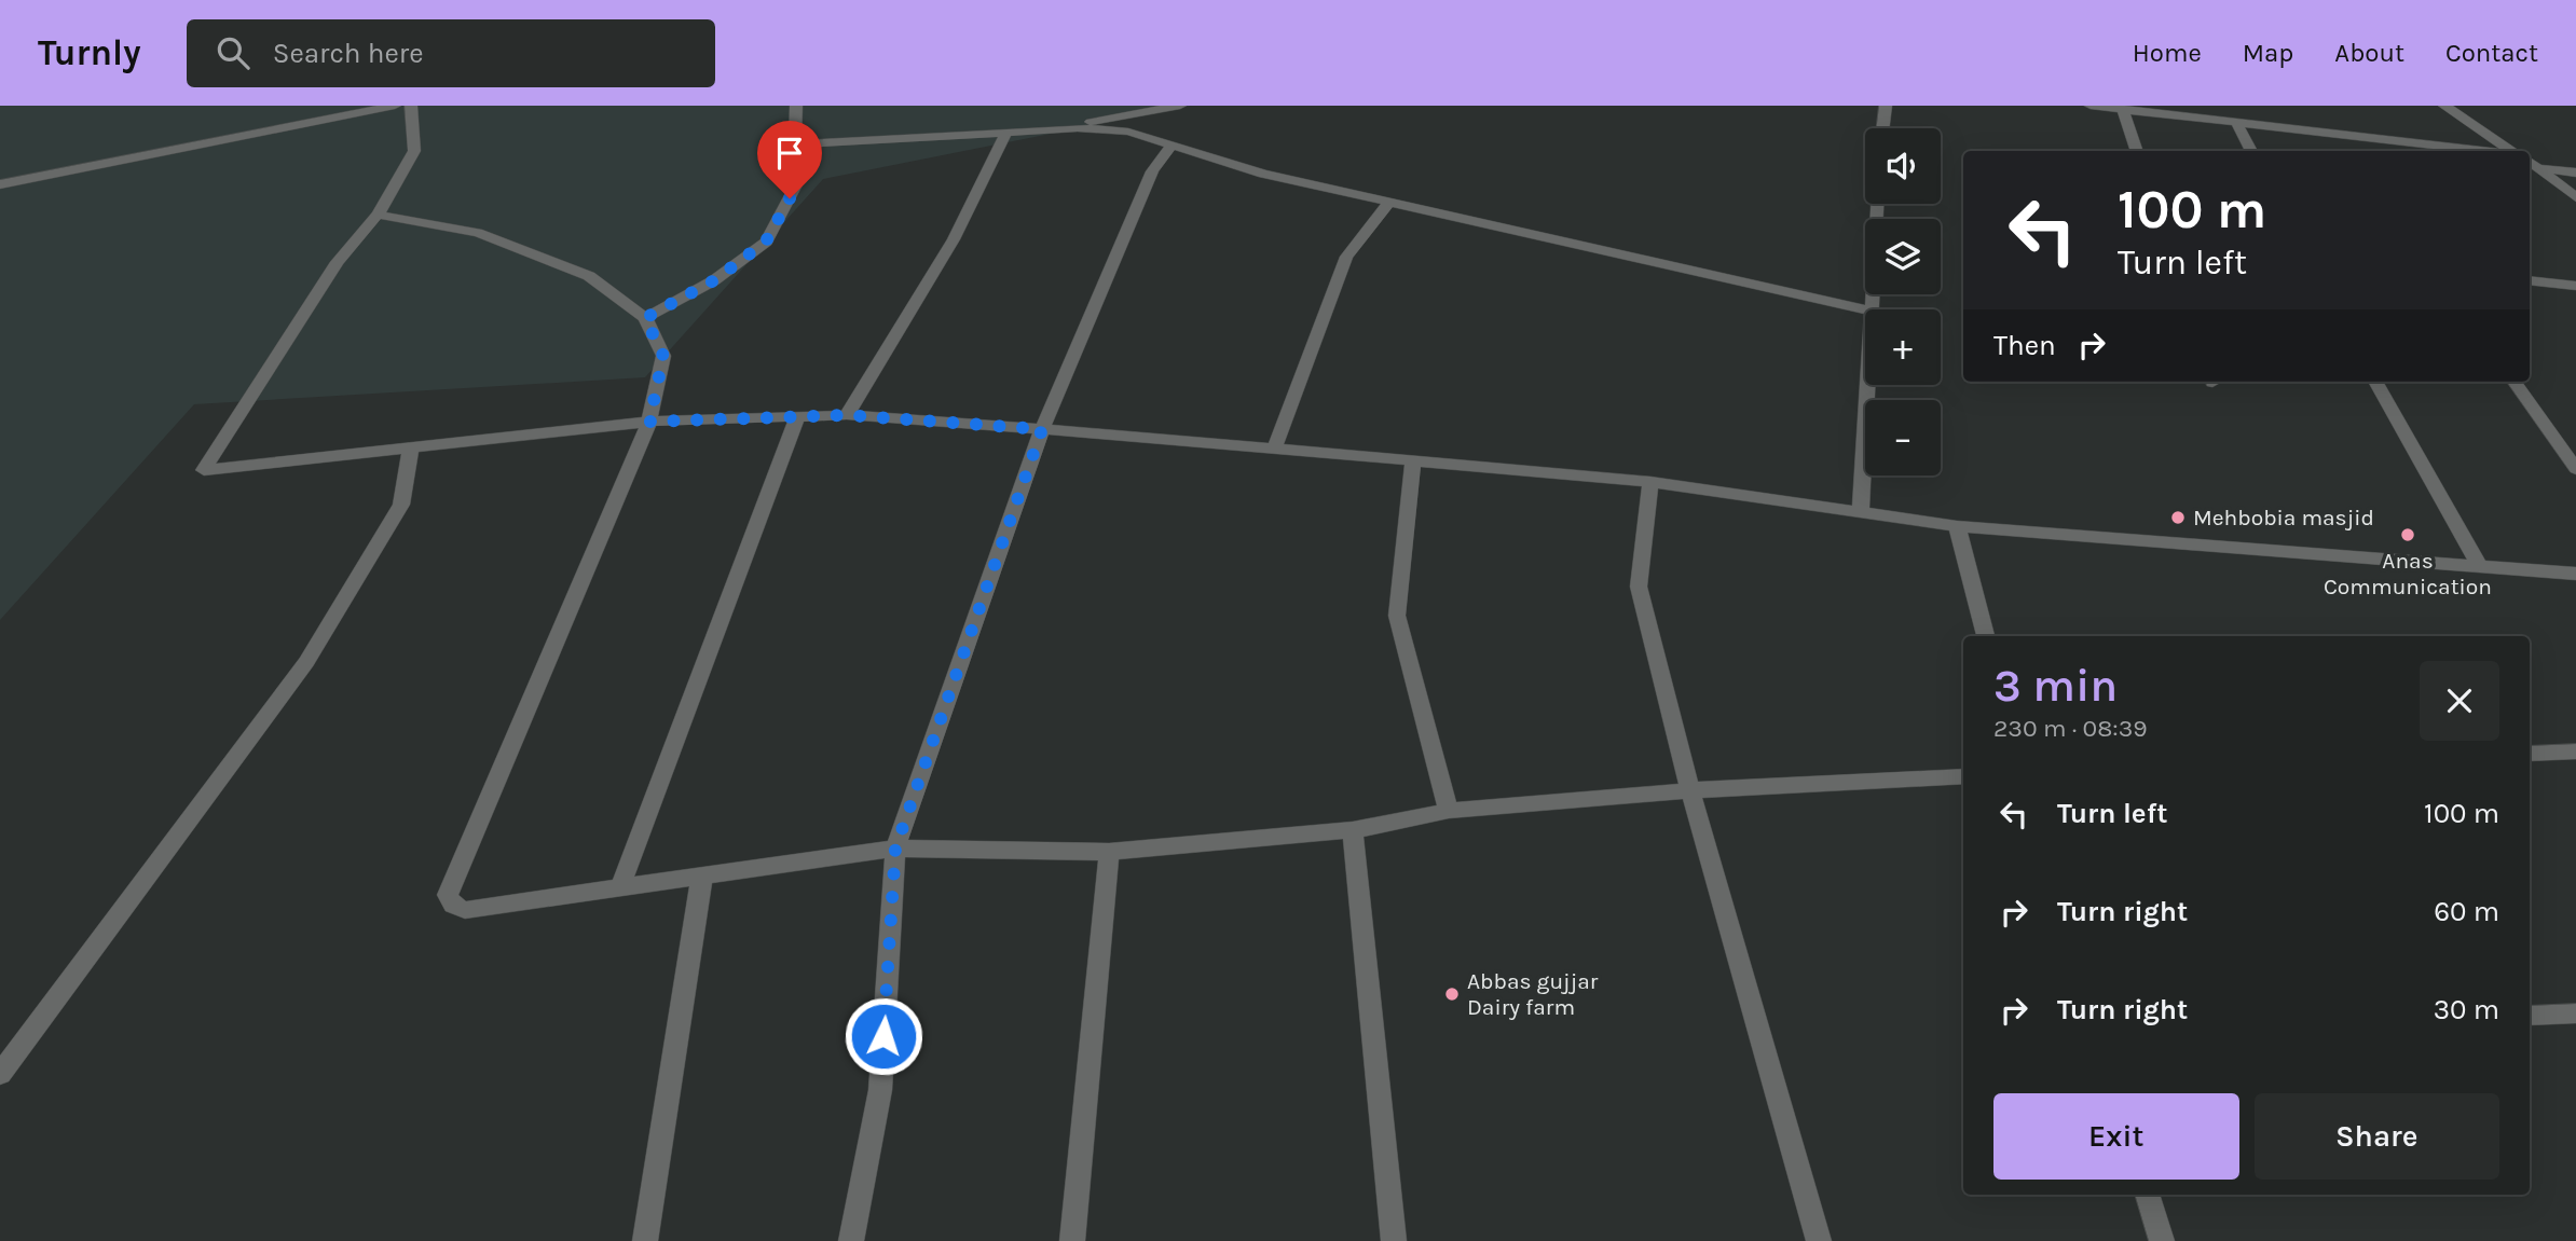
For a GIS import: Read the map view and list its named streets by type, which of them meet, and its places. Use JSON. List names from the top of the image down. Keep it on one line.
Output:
{"places":["Mehbobia masjid","Anas Communication","Abbas gujjar Dairy farm"],"page":{"header":"Turnly","search":"Search here","nav":["Home","Map","About","Contact"],"map_buttons":["+","−"],"turn":["100 m","Turn left"],"then":"Then","heading":["3 min","230 m · 08:39"],"list":[{"name":"Turn left","value":"100 m"},{"name":"Turn right","value":"60 m"},{"name":"Turn right","value":"30 m"}],"buttons":["Exit","Share"]}}
